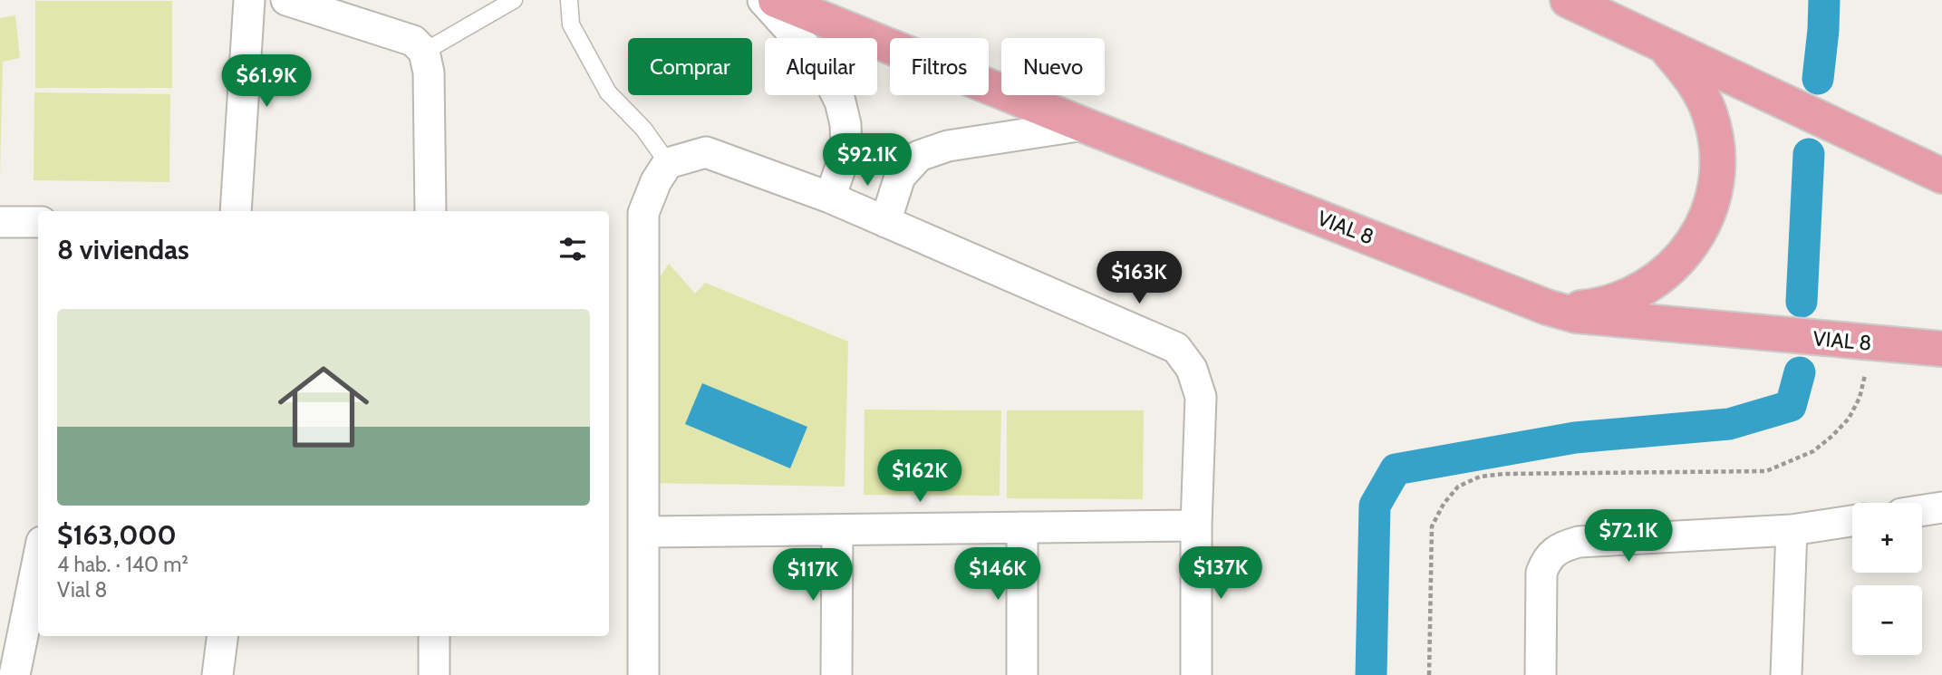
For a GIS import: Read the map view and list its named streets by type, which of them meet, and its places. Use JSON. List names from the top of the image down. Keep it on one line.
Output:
{"streets":{"main road":["VIAL 8"]},"page":{"chip":["Comprar","Alquilar","Filtros","Nuevo"],"price":["$61.9K","$92.1K","$163K","$162K","$72.1K","$137K","$146K","$117K"],"heading":"8 viviendas","list":[{"name":"$163,000","note":"4 hab. · 140 m² · Vial 8"}],"map_buttons":["+","−"]}}
